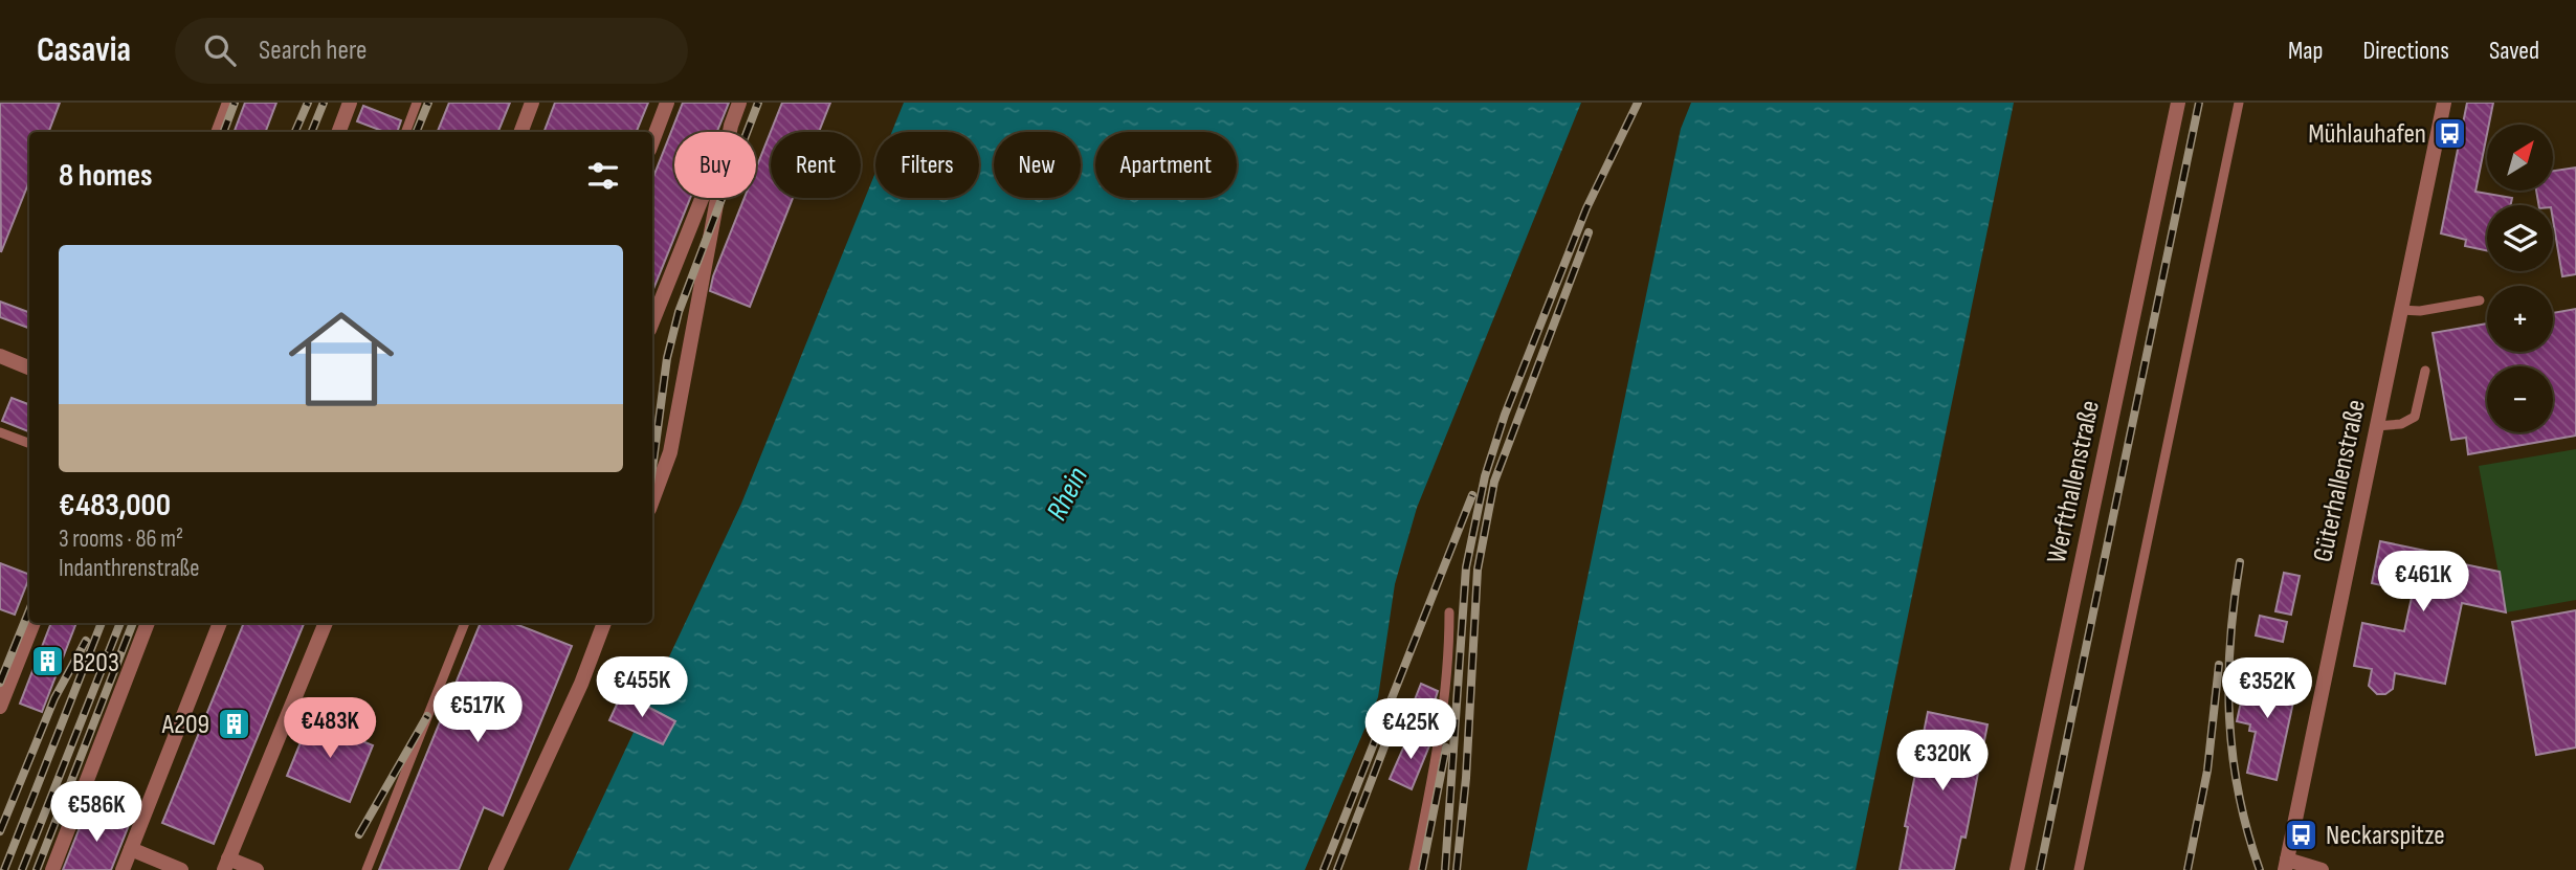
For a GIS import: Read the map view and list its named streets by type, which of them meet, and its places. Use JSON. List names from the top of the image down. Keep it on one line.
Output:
{"streets":{"street":["Güterhallenstraße","Werfthallenstraße"]},"water":["Rhein"],"places":{"bus stop":["Mühlauhafen","Neckarspitze"],"building":["B203","A209"]},"north":"top right","page":{"header":"Casavia","search":"Search here","nav":["Map","Directions","Saved"],"map_buttons":["+","−"],"chip":["Buy","Rent","Filters","New","Apartment"],"heading":"8 homes","list":[{"name":"€483,000","note":"3 rooms · 86 m² · Indanthrenstraße"}],"price":["€461K","€455K","€352K","€517K","€483K","€425K","€320K","€586K"]}}
